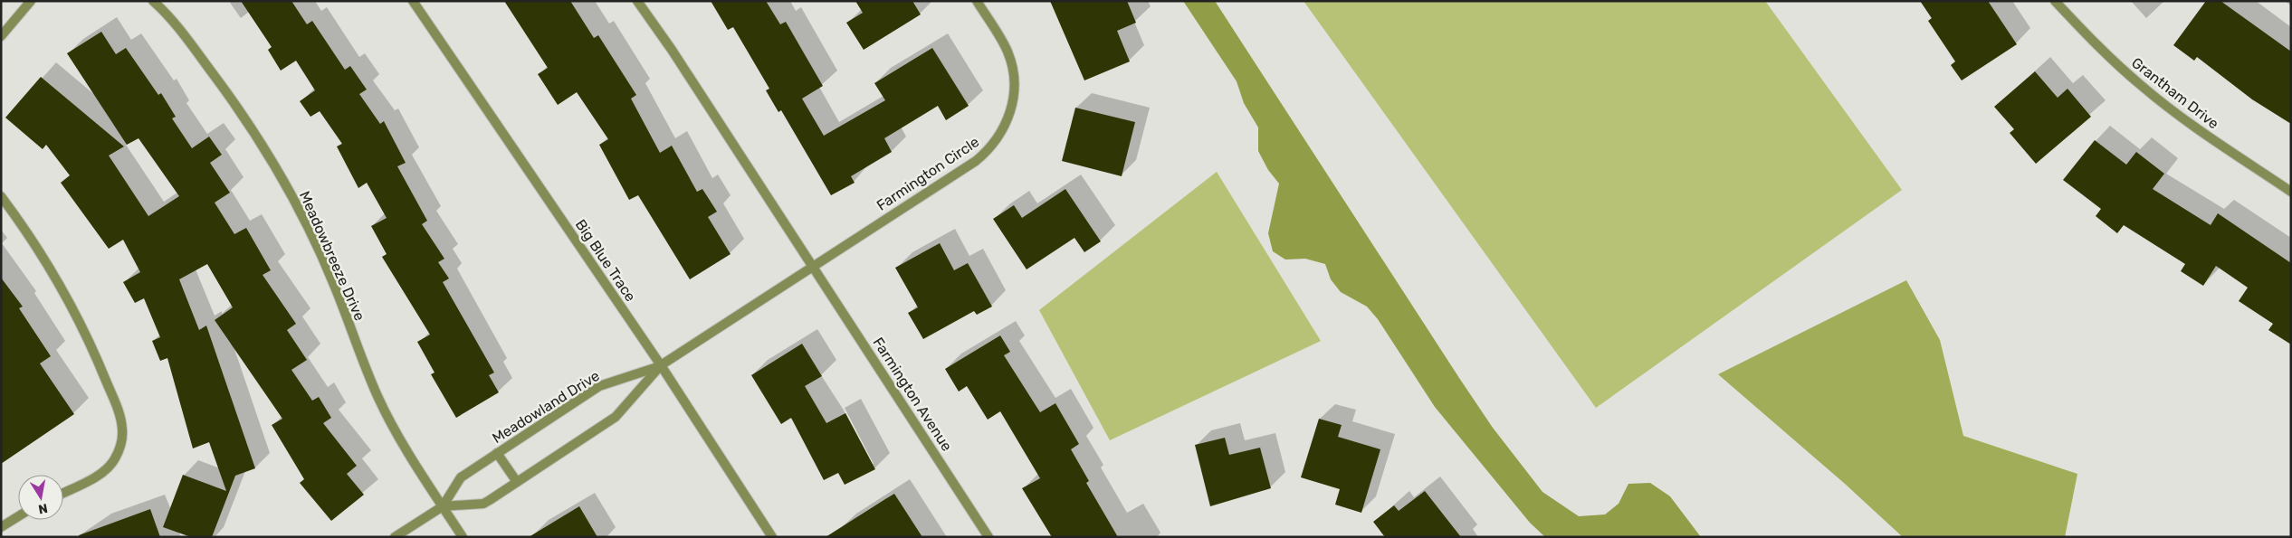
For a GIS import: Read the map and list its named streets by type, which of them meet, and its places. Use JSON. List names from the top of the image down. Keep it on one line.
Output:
{"streets":{"street":["Grantham Drive","Farmington Circle","Meadowbreeze Drive","Big Blue Trace","Farmington Avenue","Meadowland Drive"]},"crossings":[["Farmington Circle","Big Blue Trace"],["Farmington Circle","Farmington Avenue"],["Farmington Circle","Meadowland Drive"],["Meadowbreeze Drive","Meadowland Drive"],["Big Blue Trace","Meadowland Drive"]],"north":"bottom"}
